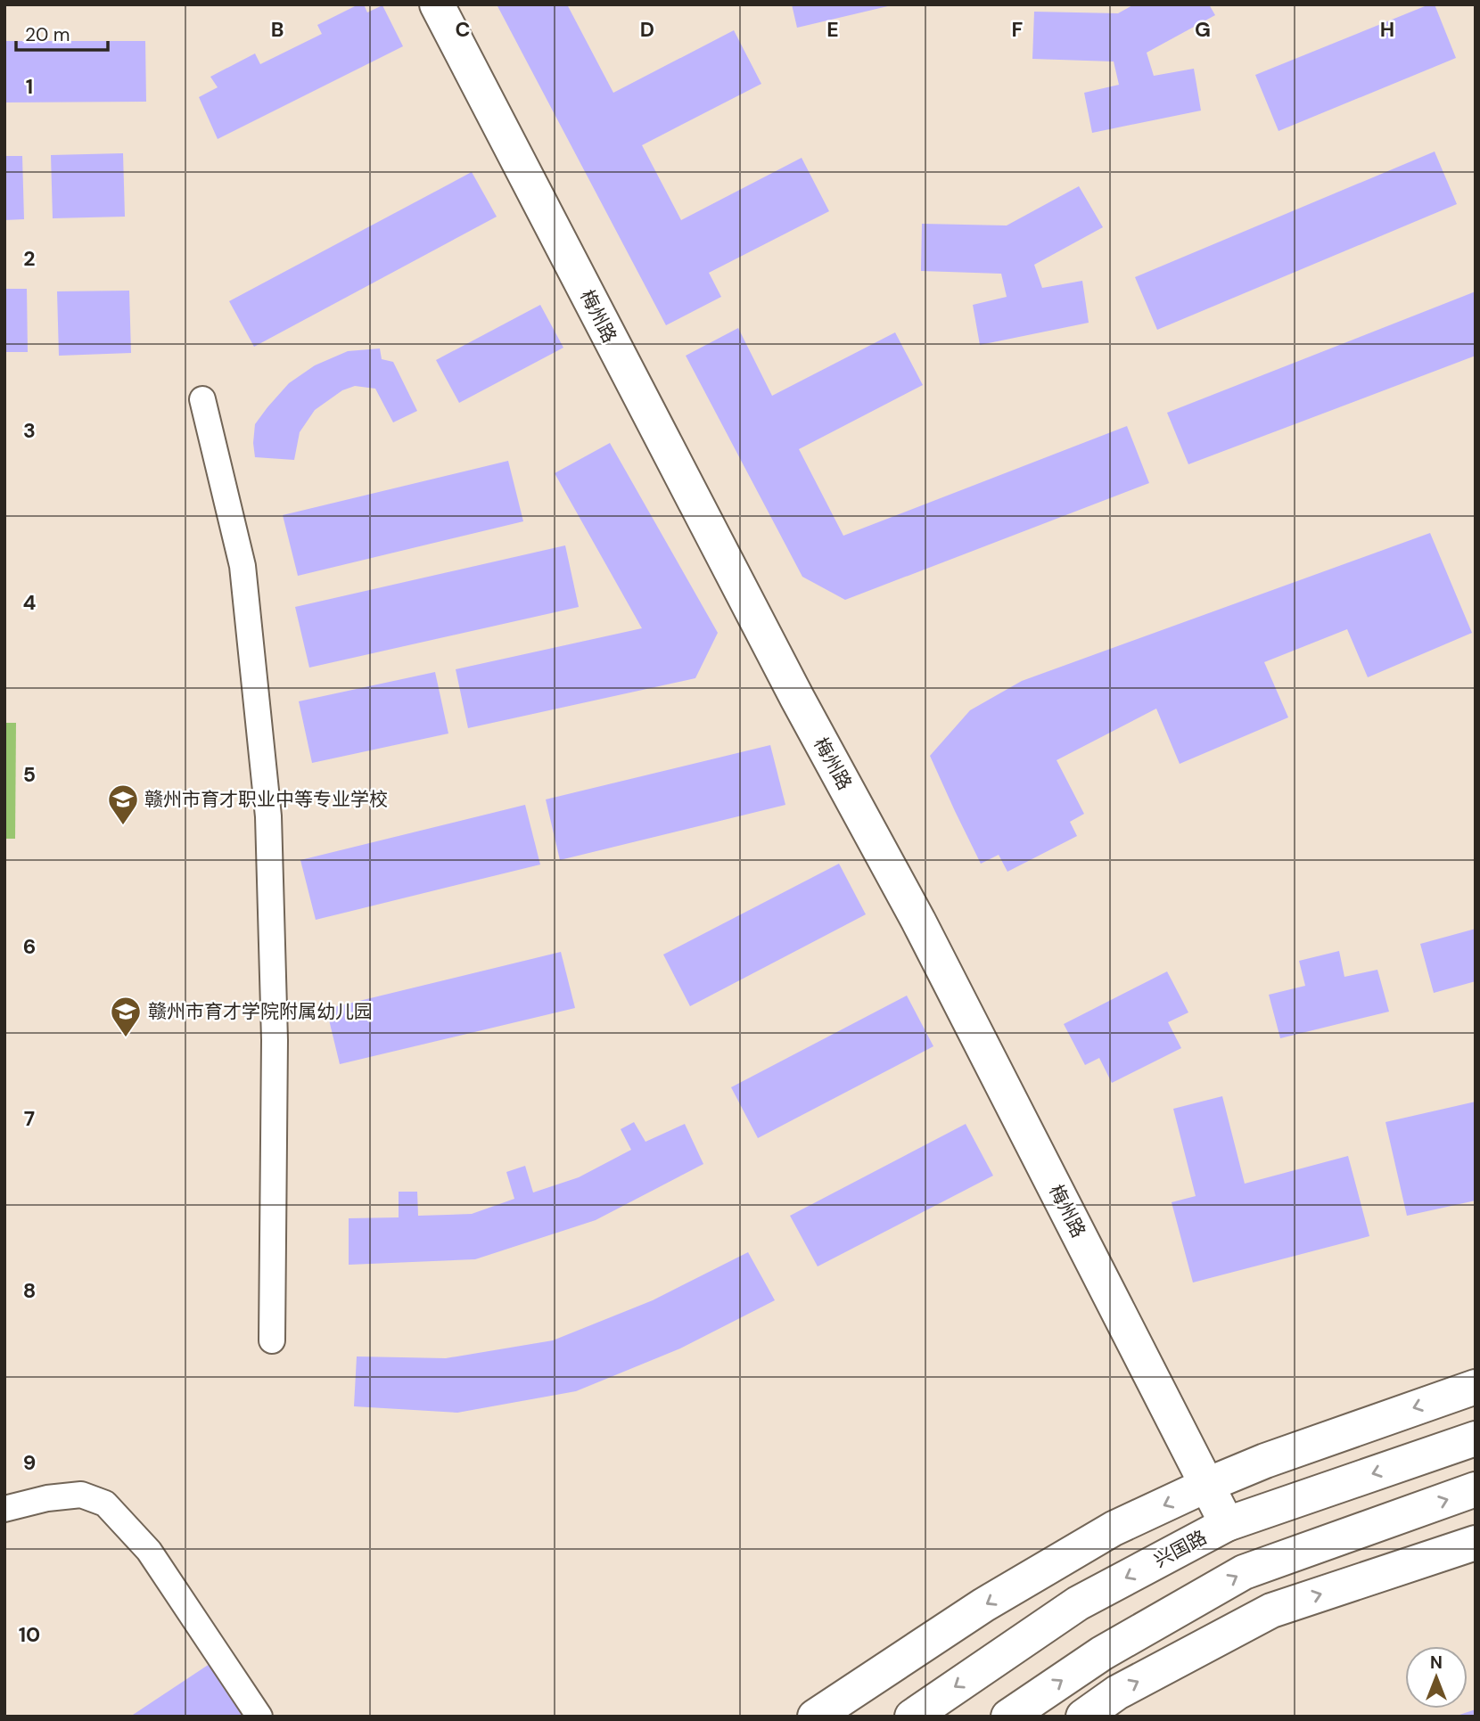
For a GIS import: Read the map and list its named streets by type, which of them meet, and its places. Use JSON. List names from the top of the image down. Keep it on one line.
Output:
{"streets":{"street":["梅州路","兴国路"]},"crossings":[["梅州路","兴国路"]],"places":{"school or university":["赣州市育才职业中等专业学校","赣州市育才学院附属幼儿园"]},"scale_bar":"20 m","north":"top","grid":{"columns":["B","C","D","E","F","G","H"],"rows":["1","2","3","4","5","6","7","8","9","10"]}}
